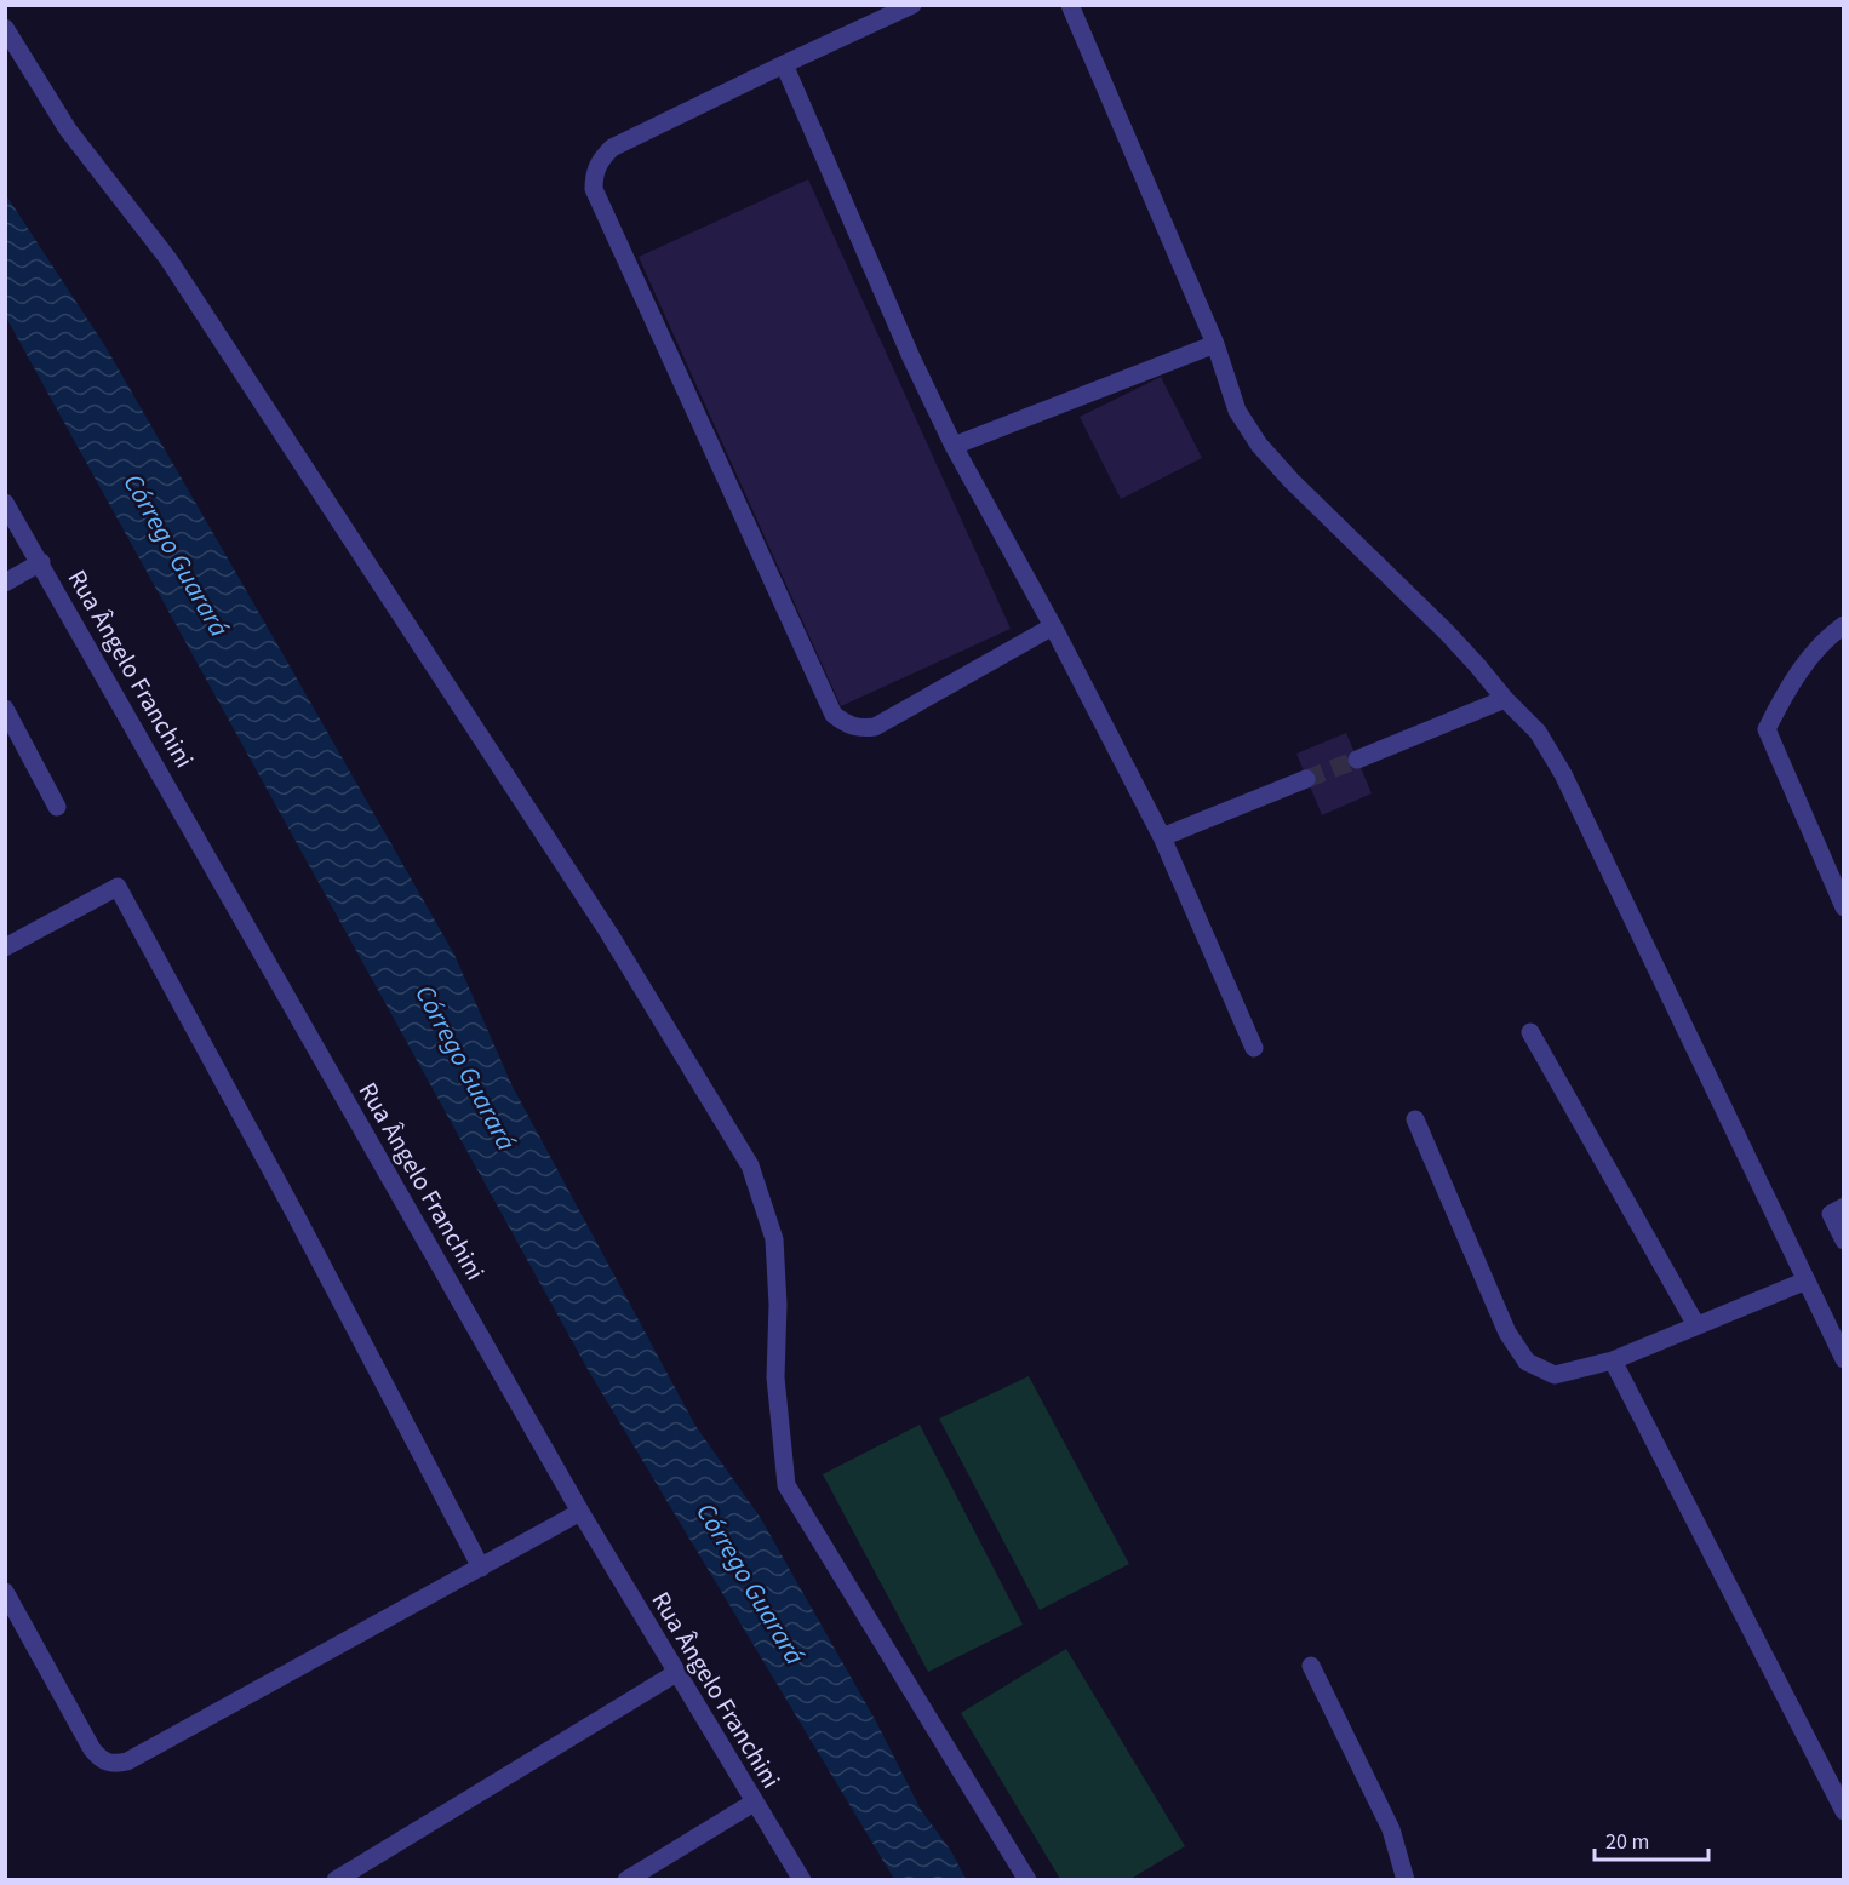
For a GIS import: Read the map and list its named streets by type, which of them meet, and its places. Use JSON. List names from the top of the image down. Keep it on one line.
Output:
{"streets":{"street":["Rua Ângelo Franchini"]},"water":["Córrego Guarará"],"scale_bar":"20 m"}
